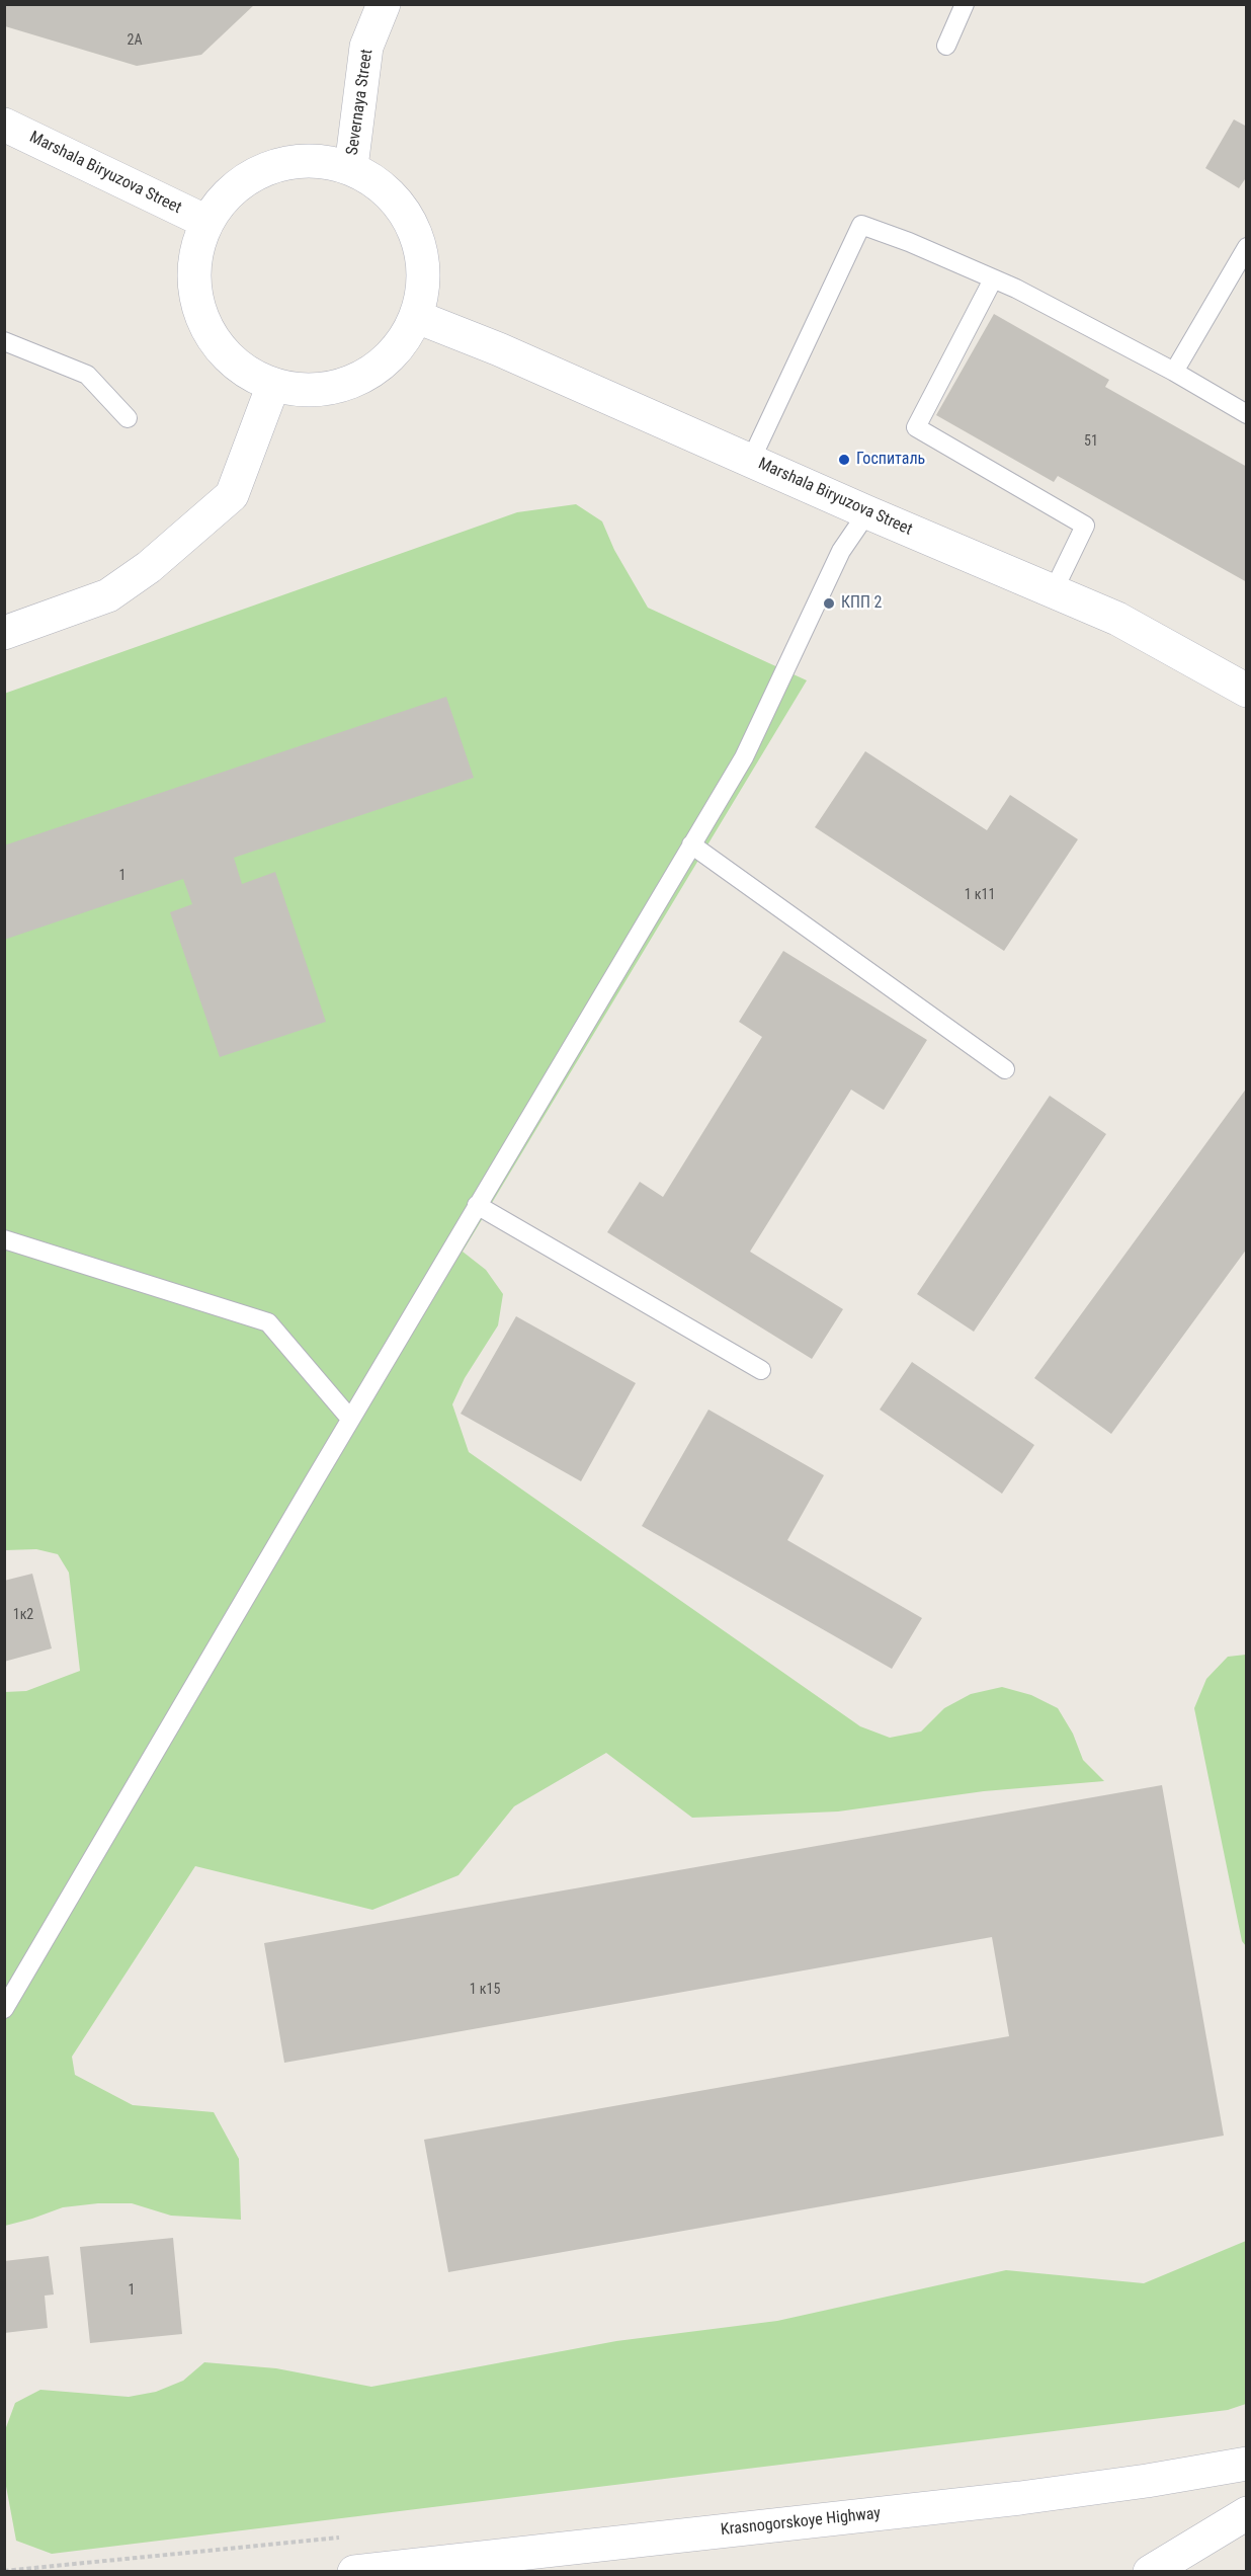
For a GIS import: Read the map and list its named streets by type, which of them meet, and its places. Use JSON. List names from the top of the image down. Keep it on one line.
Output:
{"streets":{"street":["Severnaya Street","Marshala Biryuzova Street","Krasnogorskoye Highway"]},"places":["Госпиталь","КПП 2"],"house_numbers":["2А","51","1","1 к11","1к2","1 к15","1"]}
